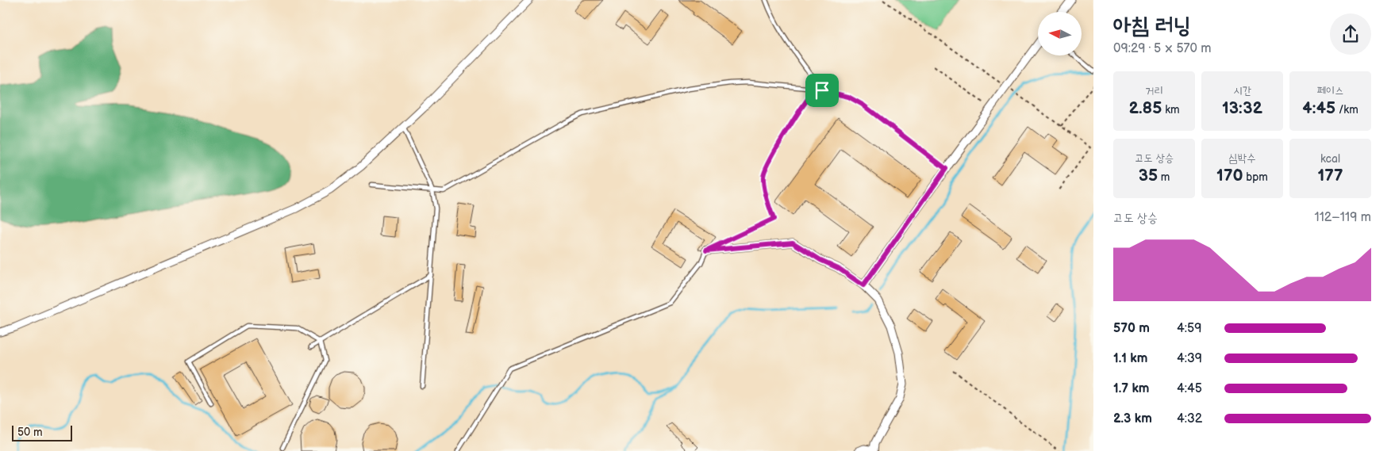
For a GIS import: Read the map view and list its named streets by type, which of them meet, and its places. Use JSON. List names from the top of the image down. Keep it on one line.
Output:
{"scale_bar":"50 m","north":"left","page":{"heading":["아침 러닝","09:29 · 5 × 570 m"],"stats":[["거리","2.85 km"],["시간","13:32"],["페이스","4:45 /km"],["고도 상승","35 m"],["심박수","170 bpm"],["kcal","177"]],"chart":["고도 상승","112–119 m"],"list":[{"name":"570 m","note":"4:59"},{"name":"1.1 km","note":"4:39"},{"name":"1.7 km","note":"4:45"},{"name":"2.3 km","note":"4:32"}],"scale":"50 m"}}
